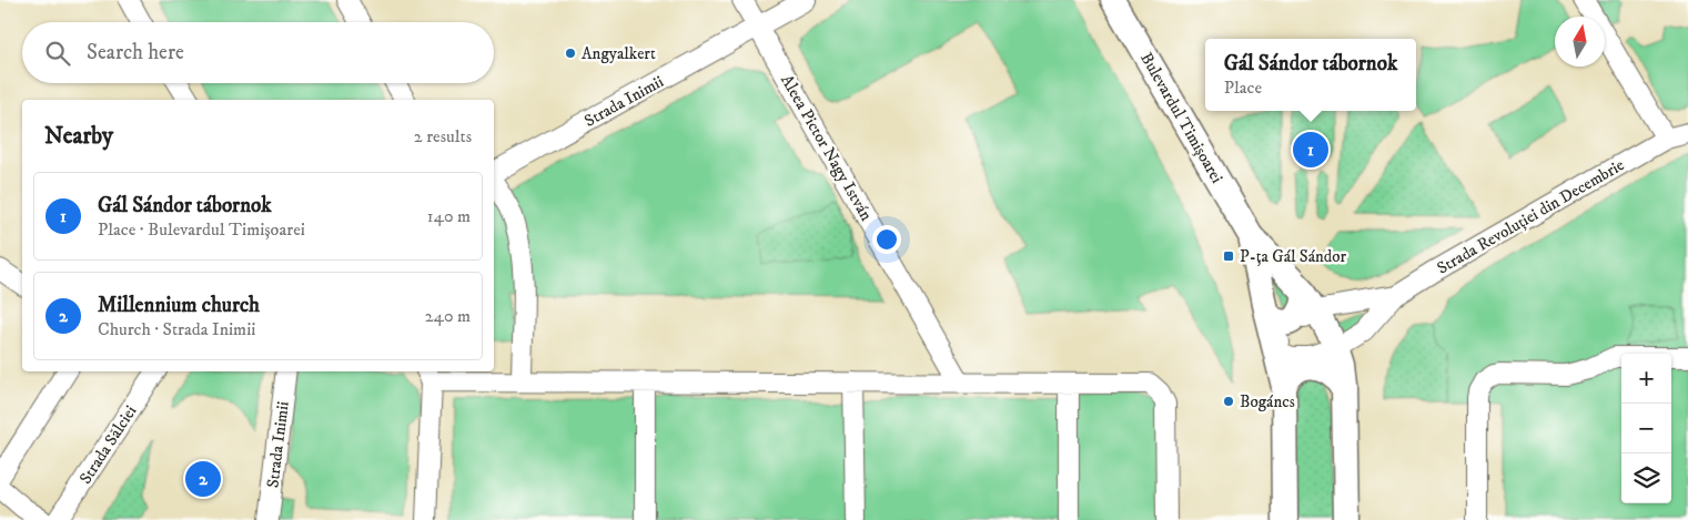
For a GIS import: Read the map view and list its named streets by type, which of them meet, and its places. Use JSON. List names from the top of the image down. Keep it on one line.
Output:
{"streets":{"street":["Strada Inimii","Bulevardul Timișoarei","Aleea Pictor Nagy István","Strada Revoluției din Decembrie","Strada Sălciei"]},"crossings":[["Strada Inimii","Aleea Pictor Nagy István"],["Bulevardul Timișoarei","Strada Revoluției din Decembrie"]],"places":{"other":["Angyalkert","Bogáncs"],"transit":["P-ța Gál Sándor"]},"north":"top","page":{"search":"Search here","popup":["Gál Sándor tábornok","Place"],"heading":["Nearby","2 results"],"pins":["1","2"],"list":[{"mark":"1","name":"Gál Sándor tábornok","note":"Place · Bulevardul Timișoarei","value":"140 m"},{"mark":"2","name":"Millennium church","note":"Church · Strada Inimii","value":"240 m"}],"map_buttons":["+","−"]}}
